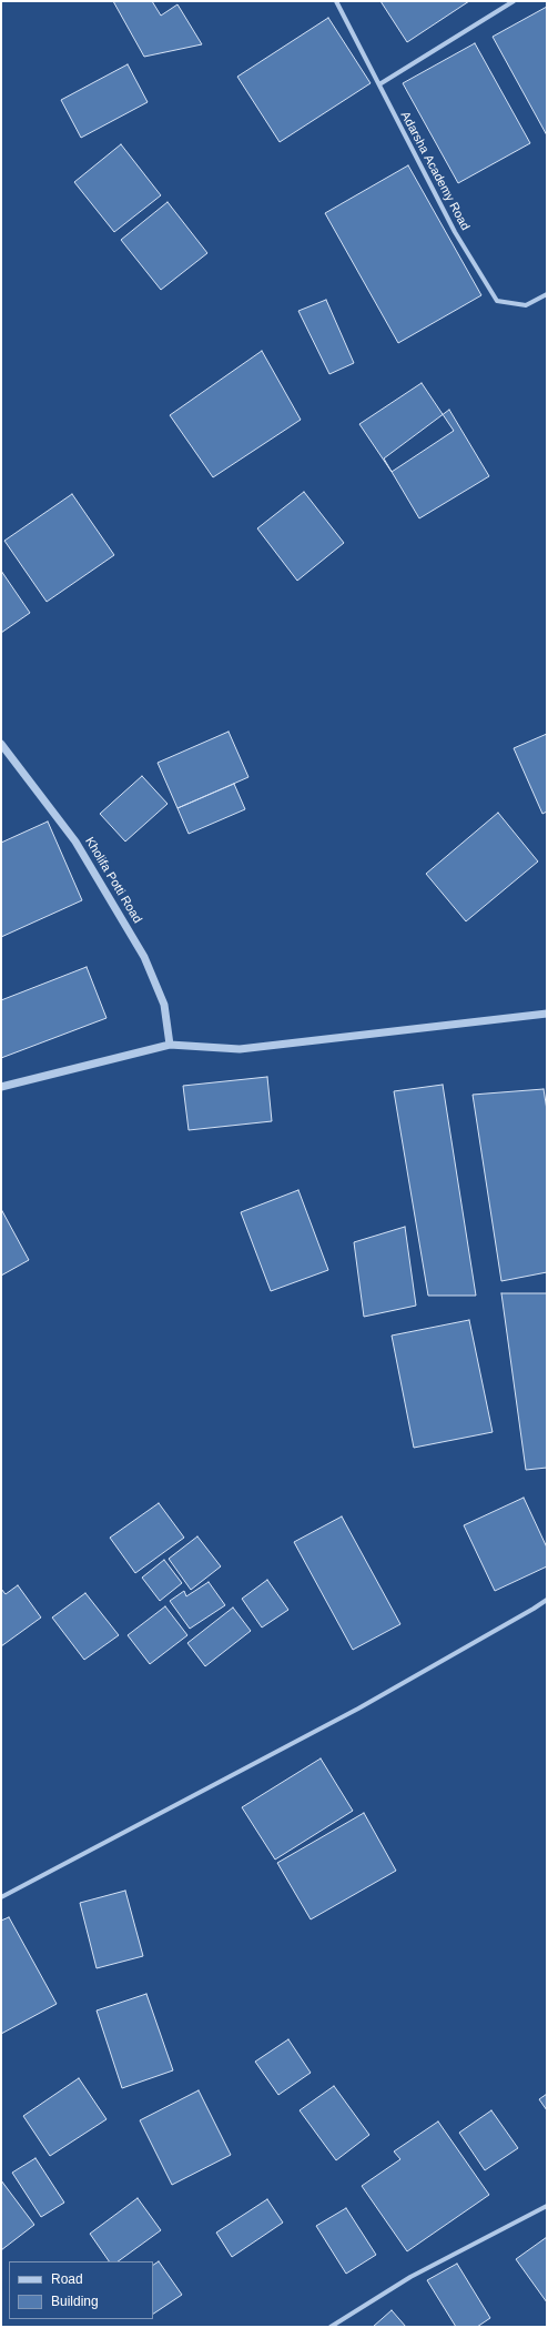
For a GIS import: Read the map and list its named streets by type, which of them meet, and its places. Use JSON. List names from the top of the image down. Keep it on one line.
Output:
{"streets":{"street":["Adarsha Academy Road","Kholifa Potti Road"]},"legend":["Road","Building"]}
